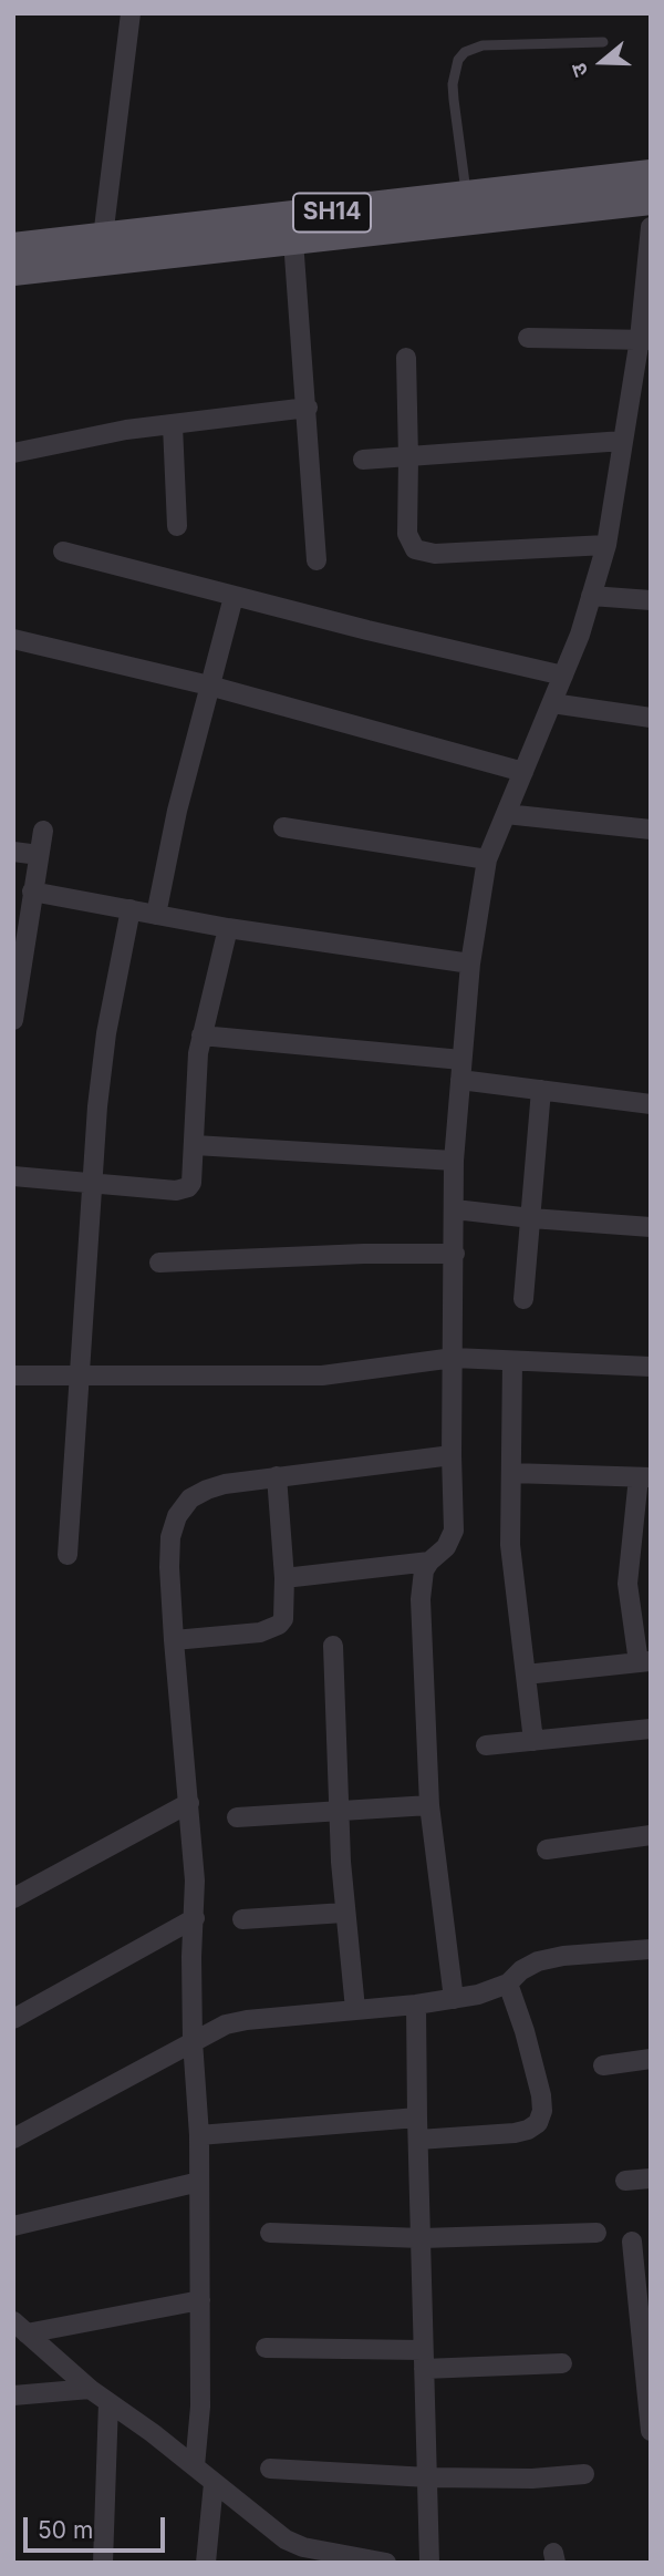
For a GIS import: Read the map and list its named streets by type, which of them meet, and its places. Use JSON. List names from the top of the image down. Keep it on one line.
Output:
{"streets":{"main road":["SH14"]},"scale_bar":"50 m","north":"left"}
